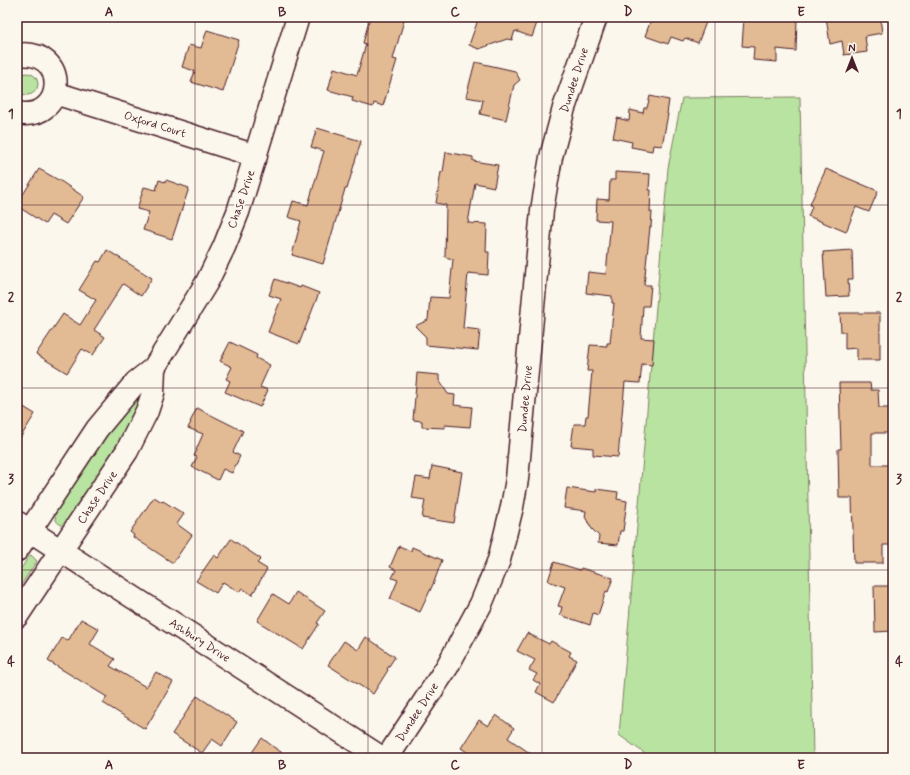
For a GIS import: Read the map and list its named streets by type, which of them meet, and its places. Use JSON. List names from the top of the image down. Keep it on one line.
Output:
{"streets":{"street":["Dundee Drive","Oxford Court","Chase Drive","Ashbury Drive"]},"crossings":[["Oxford Court","Chase Drive"],["Chase Drive","Ashbury Drive"]],"north":"top","grid":{"columns":["A","B","C","D","E"],"rows":["1","2","3","4"]}}
